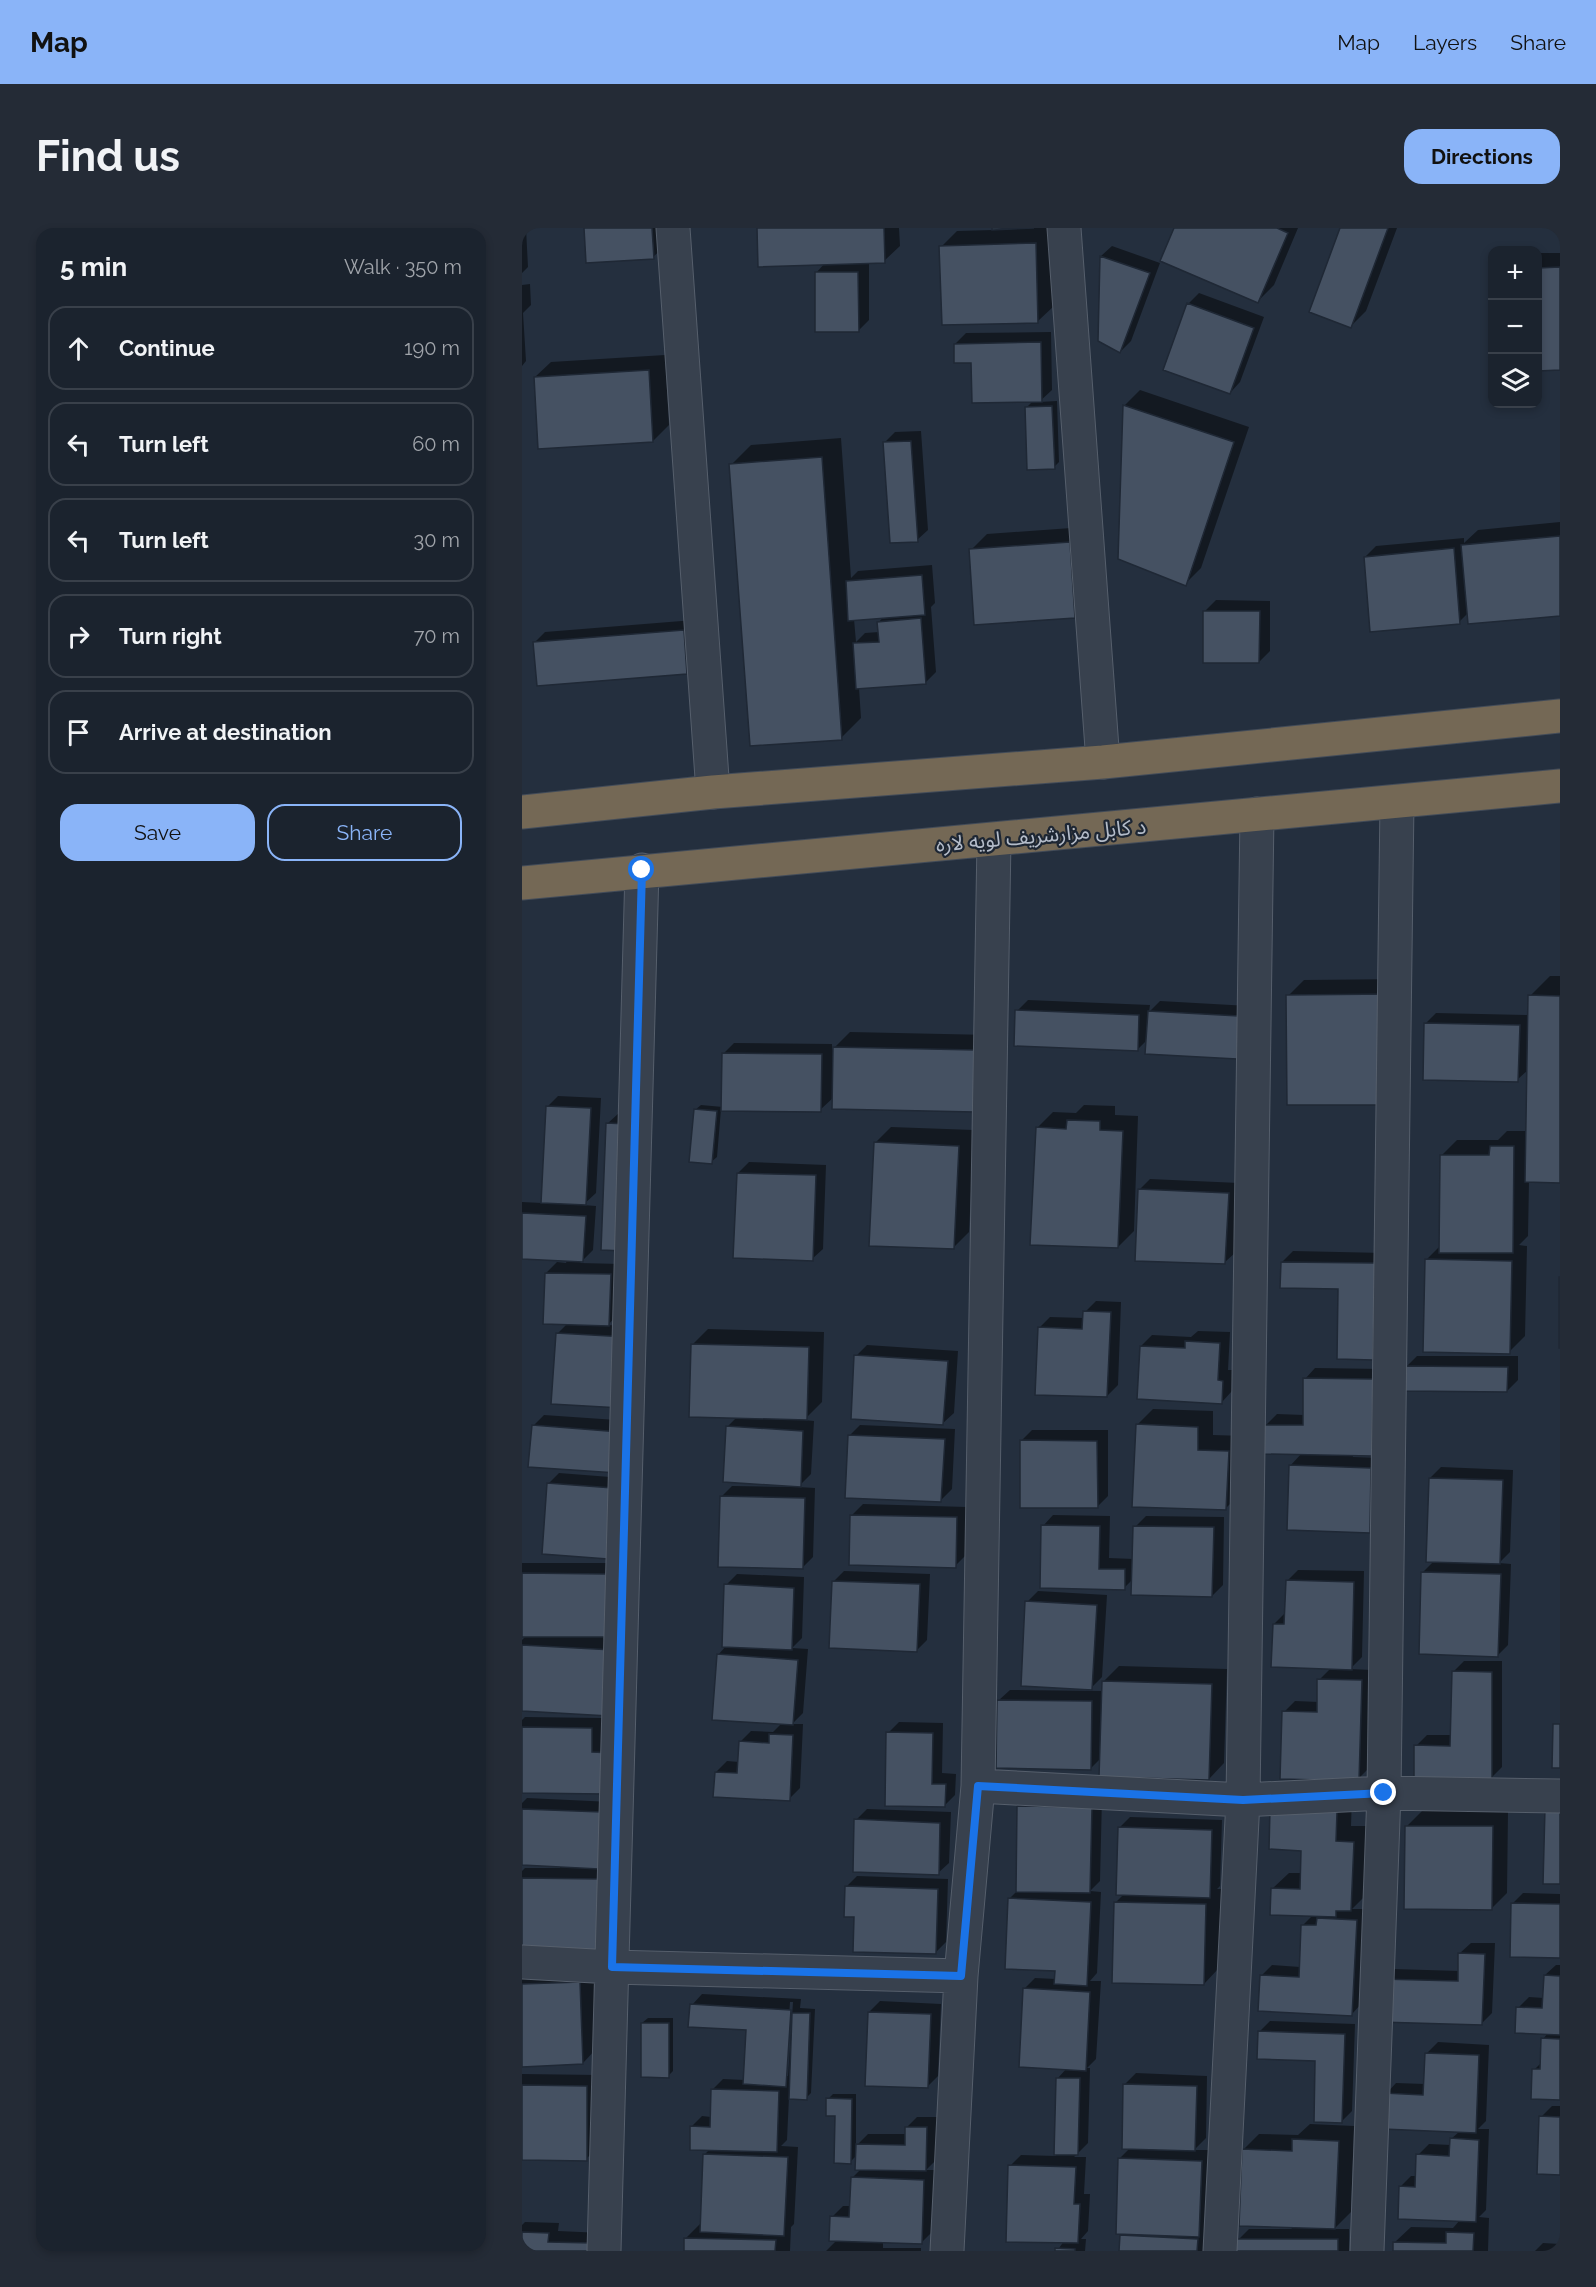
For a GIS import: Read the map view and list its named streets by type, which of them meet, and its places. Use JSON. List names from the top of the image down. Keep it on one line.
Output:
{"streets":{"highway":["د کابل مزارشریف لویه لاره"]},"page":{"header":"Map","nav":["Map","Layers","Share"],"buttons":["Directions",["Save","Share"]],"title":"Find us","heading":["5 min","Walk · 350 m"],"map_buttons":["+","−"],"list":[["Continue","190 m"],["Turn left","60 m"],["Turn left","30 m"],["Turn right","70 m"],"Arrive at destination"]}}
